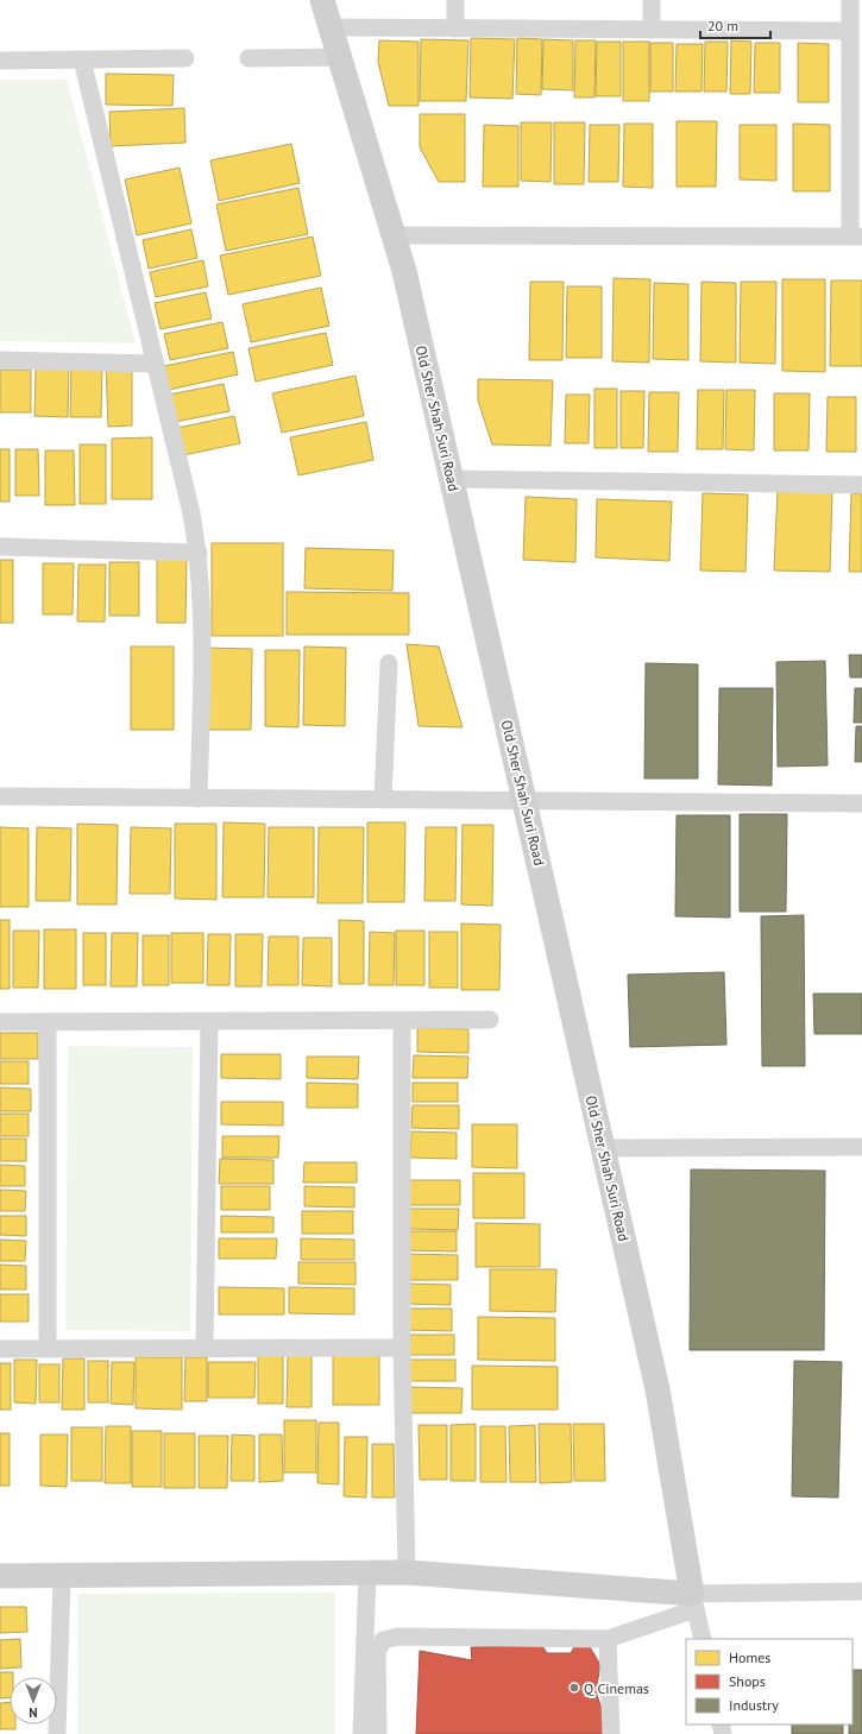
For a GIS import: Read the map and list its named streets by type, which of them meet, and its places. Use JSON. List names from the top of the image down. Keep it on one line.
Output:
{"streets":{"street":["Old Sher Shah Suri Road"]},"places":["Q Cinemas"],"legend":["Homes","Shops","Industry"],"scale_bar":"20 m","north":"bottom"}
